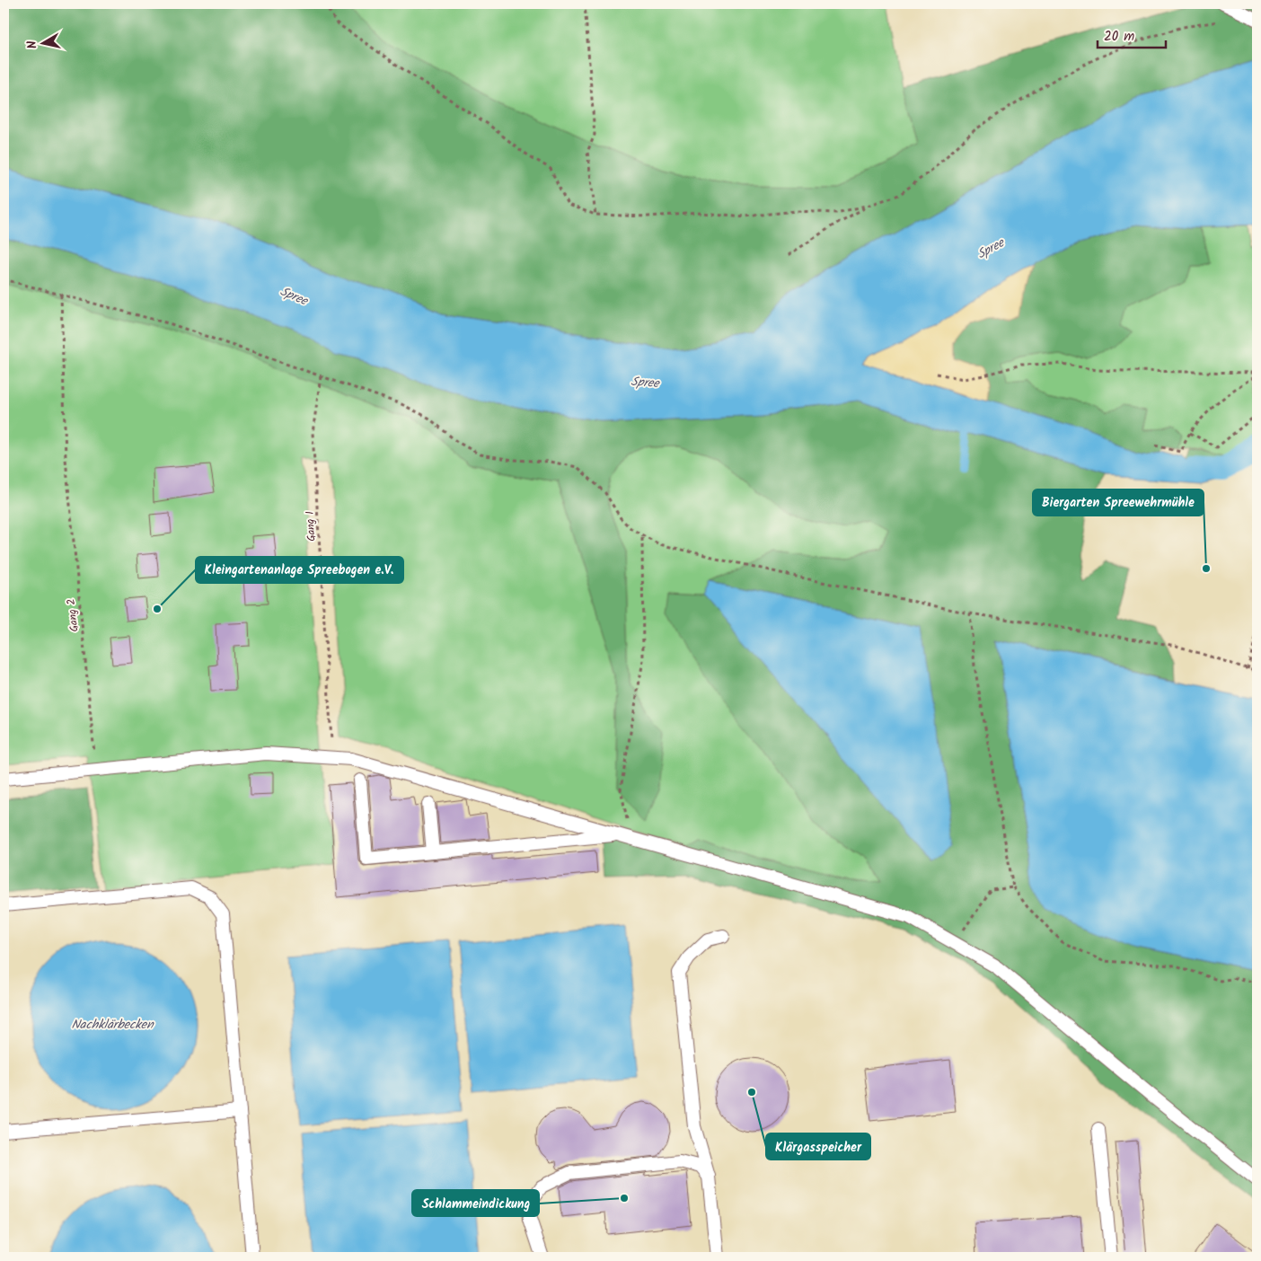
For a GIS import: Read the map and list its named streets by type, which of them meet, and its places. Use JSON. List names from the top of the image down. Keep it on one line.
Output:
{"streets":{"path":["Gang 1","Gang 2"]},"water":["Spree","Nachklärbecken"],"places":["Biergarten Spreewehrmühle","Kleingartenanlage Spreebogen e.V.","Klärgasspeicher","Schlammeindickung"],"scale_bar":"20 m","north":"left"}
